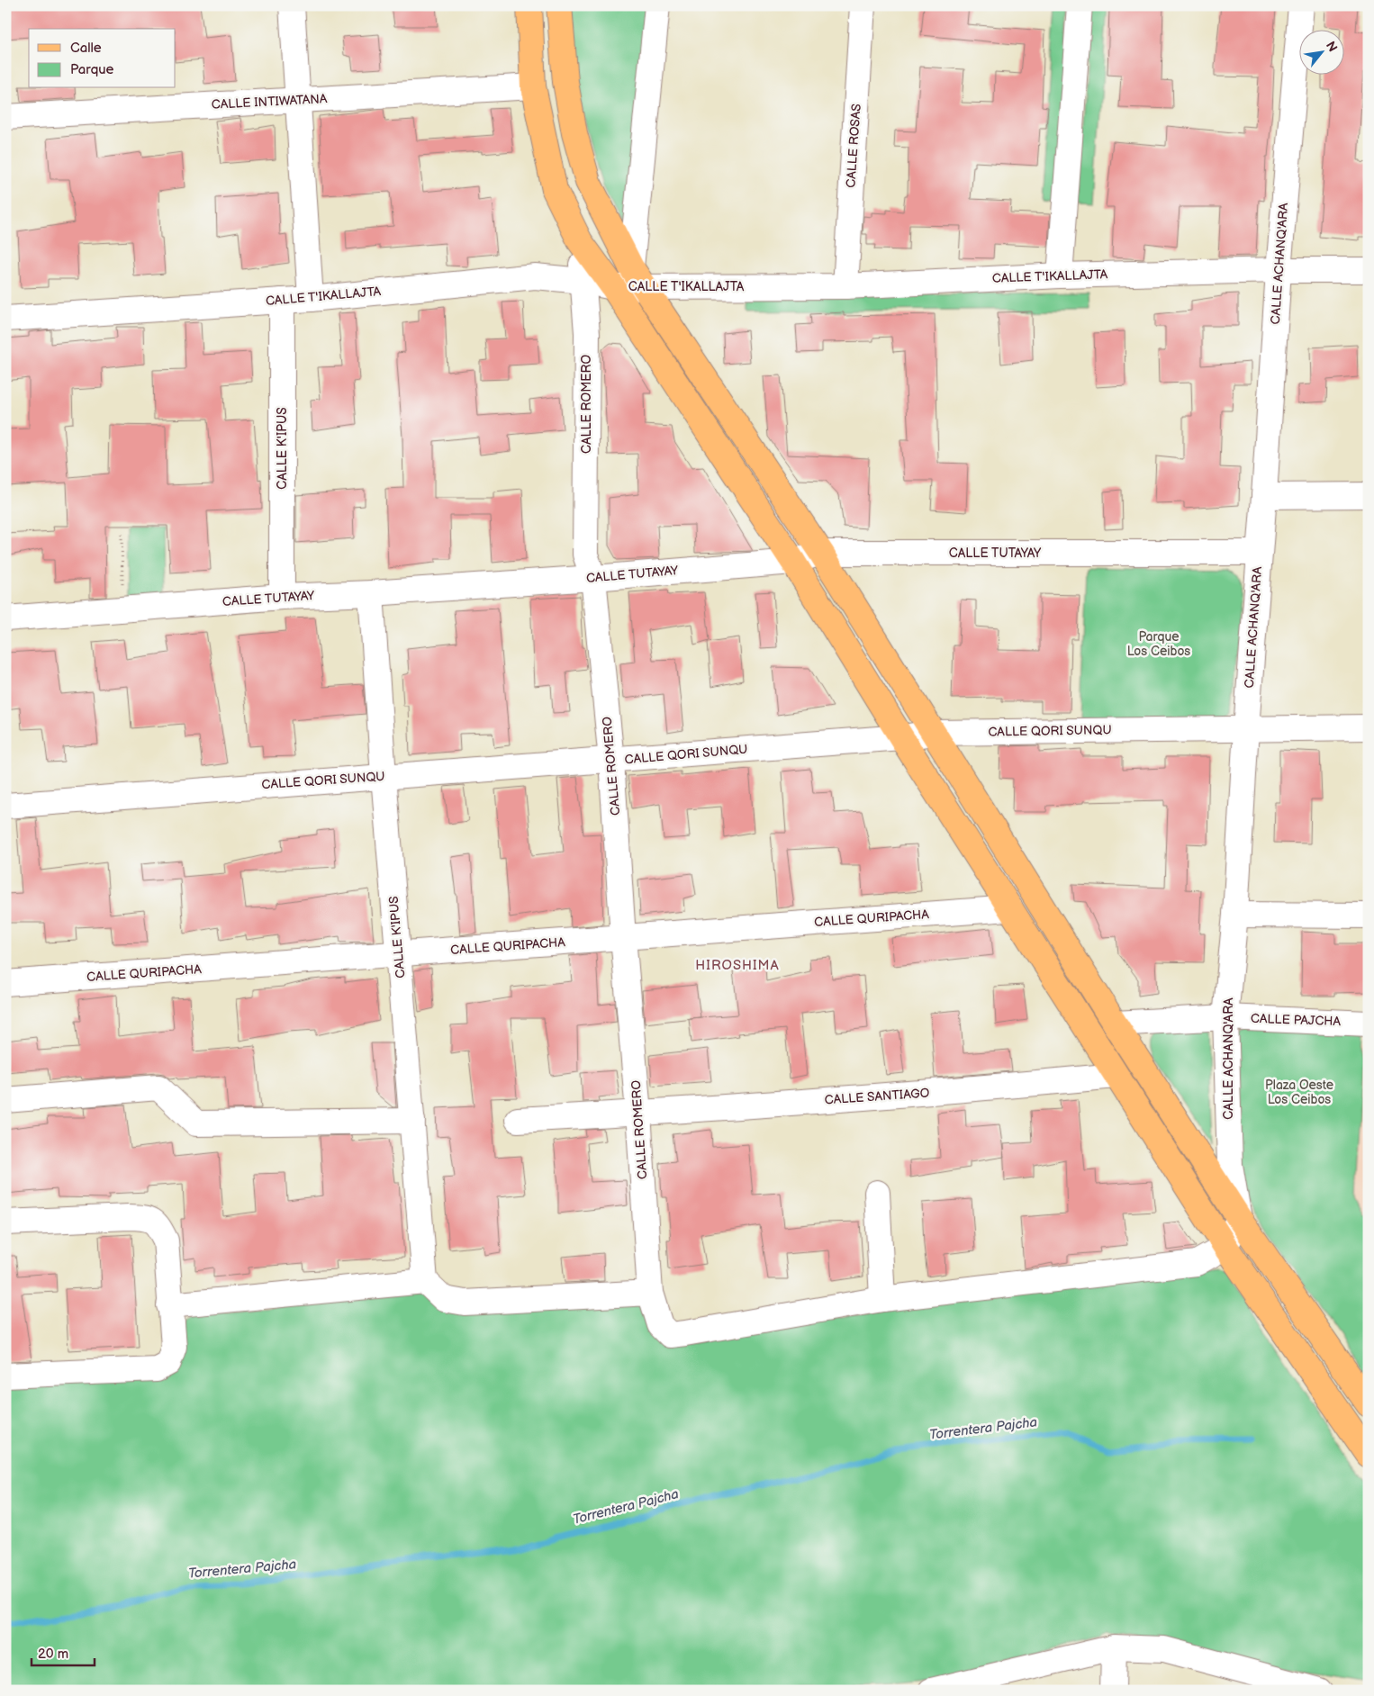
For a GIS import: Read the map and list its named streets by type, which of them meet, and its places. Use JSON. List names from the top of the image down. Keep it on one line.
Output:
{"streets":{"street":["CALLE INTIWATANA","CALLE ROSAS","CALLE ACHANQ'ARA","CALLE T'IKALLAJTA","CALLE ROMERO","CALLE K'IPUS","CALLE TUTAYAY","CALLE QORI SUNQU","CALLE QURIPACHA","CALLE PAJCHA","CALLE SANTIAGO"]},"crossings":[["CALLE ROSAS","CALLE T'IKALLAJTA"],["CALLE ACHANQ'ARA","CALLE T'IKALLAJTA"],["CALLE ACHANQ'ARA","CALLE TUTAYAY"],["CALLE ACHANQ'ARA","CALLE QORI SUNQU"],["CALLE ACHANQ'ARA","CALLE PAJCHA"],["CALLE T'IKALLAJTA","CALLE ROMERO"],["CALLE T'IKALLAJTA","CALLE K'IPUS"],["CALLE ROMERO","CALLE TUTAYAY"],["CALLE ROMERO","CALLE QORI SUNQU"],["CALLE ROMERO","CALLE QURIPACHA"],["CALLE ROMERO","CALLE SANTIAGO"],["CALLE K'IPUS","CALLE TUTAYAY"],["CALLE K'IPUS","CALLE QORI SUNQU"],["CALLE K'IPUS","CALLE QURIPACHA"]],"districts":["HIROSHIMA"],"water":["Torrentera Pajcha"],"parks":["Parque Los Ceibos","Plaza Oeste Los Ceibos"],"legend":["Calle","Parque"],"scale_bar":"20 m","north":"top right"}
